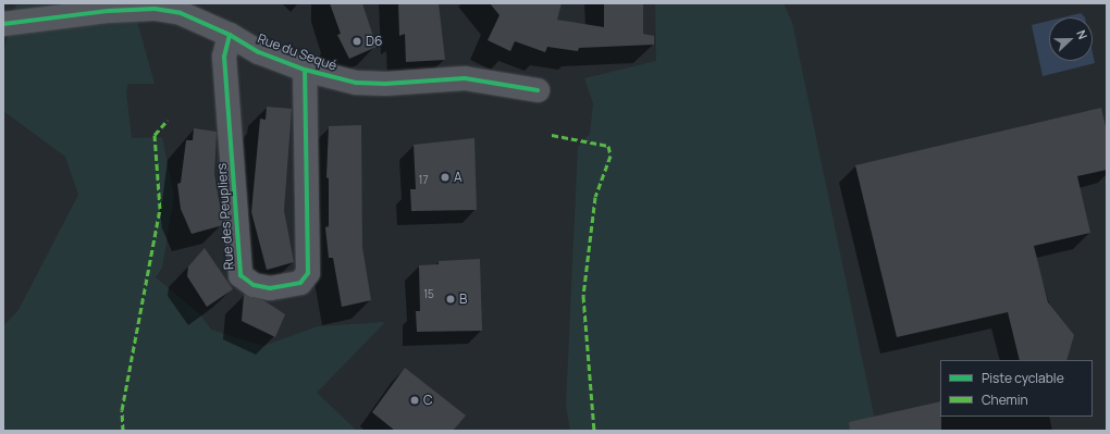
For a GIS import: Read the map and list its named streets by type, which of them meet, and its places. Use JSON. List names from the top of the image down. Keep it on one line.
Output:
{"streets":{"street":["Rue du Sequé","Rue des Peupliers"]},"crossings":[["Rue du Sequé","Rue des Peupliers"]],"places":["D6","A","B","C"],"house_numbers":["17","15"],"legend":["Piste cyclable","Chemin"],"north":"right"}
